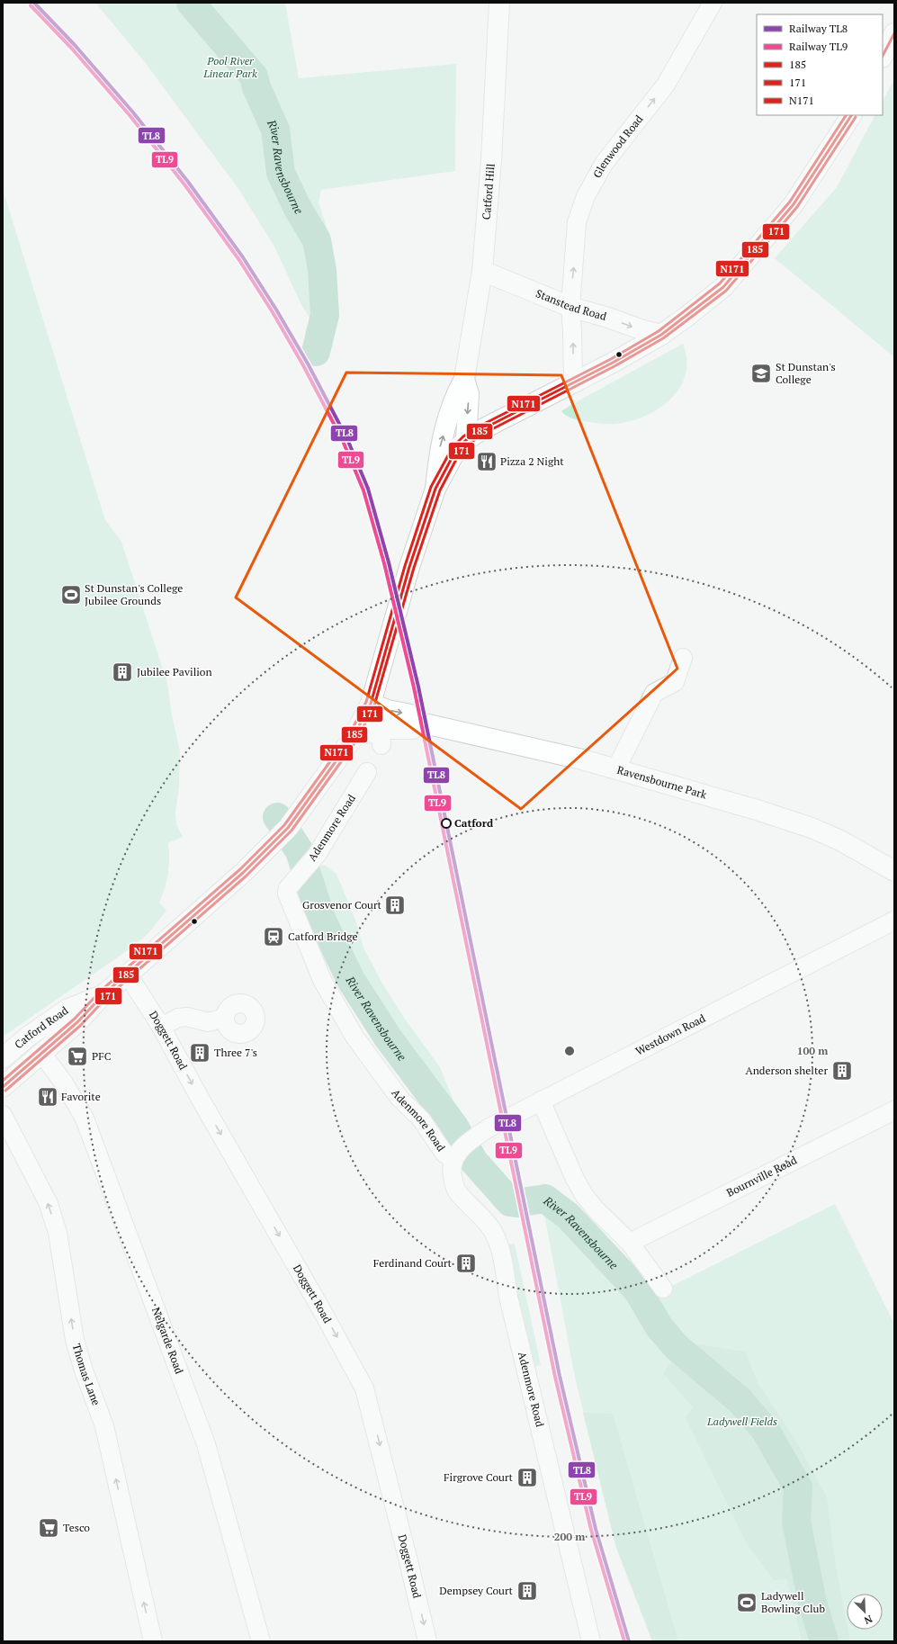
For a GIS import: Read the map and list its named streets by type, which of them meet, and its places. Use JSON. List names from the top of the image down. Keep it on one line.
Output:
{"streets":{"main road":["Catford Hill","Stanstead Road","Ravensbourne Park","Catford Road"],"street":["Glenwood Road","Adenmore Road","Westdown Road","Doggett Road","Bournville Road","Nelgarde Road","Thomas Lane"]},"crossings":[["Glenwood Road","Stanstead Road"],["Catford Hill","Stanstead Road"],["Catford Hill","Ravensbourne Park"],["Catford Hill","Catford Road"],["Ravensbourne Park","Catford Road"],["Adenmore Road","Westdown Road"],["Catford Road","Doggett Road"],["Catford Road","Nelgarde Road"]],"one_way":["Glenwood Road","Stanstead Road","Doggett Road","Thomas Lane"],"water":["River Ravensbourne"],"parks":["Pool River Linear Park","Ladywell Fields"],"places":{"school or university":["St Dunstan's College"],"restaurant":["Pizza 2 Night","Favorite"],"sports":["St Dunstan's College Jubilee Grounds","Ladywell Bowling Club"],"building":["Jubilee Pavilion","Grosvenor Court","Three 7's","Anderson shelter","Ferdinand Court","Firgrove Court","Dempsey Court"],"other":["Catford"],"station":["Catford Bridge"],"supermarket":["PFC","Tesco"]},"lines":["rail line TL8","rail line TL9","transit line 185","transit line N171","transit line 171"],"legend":["Railway TL8","Railway TL9","185","171","N171"],"north":"bottom right","rings":["100 m","200 m"]}
